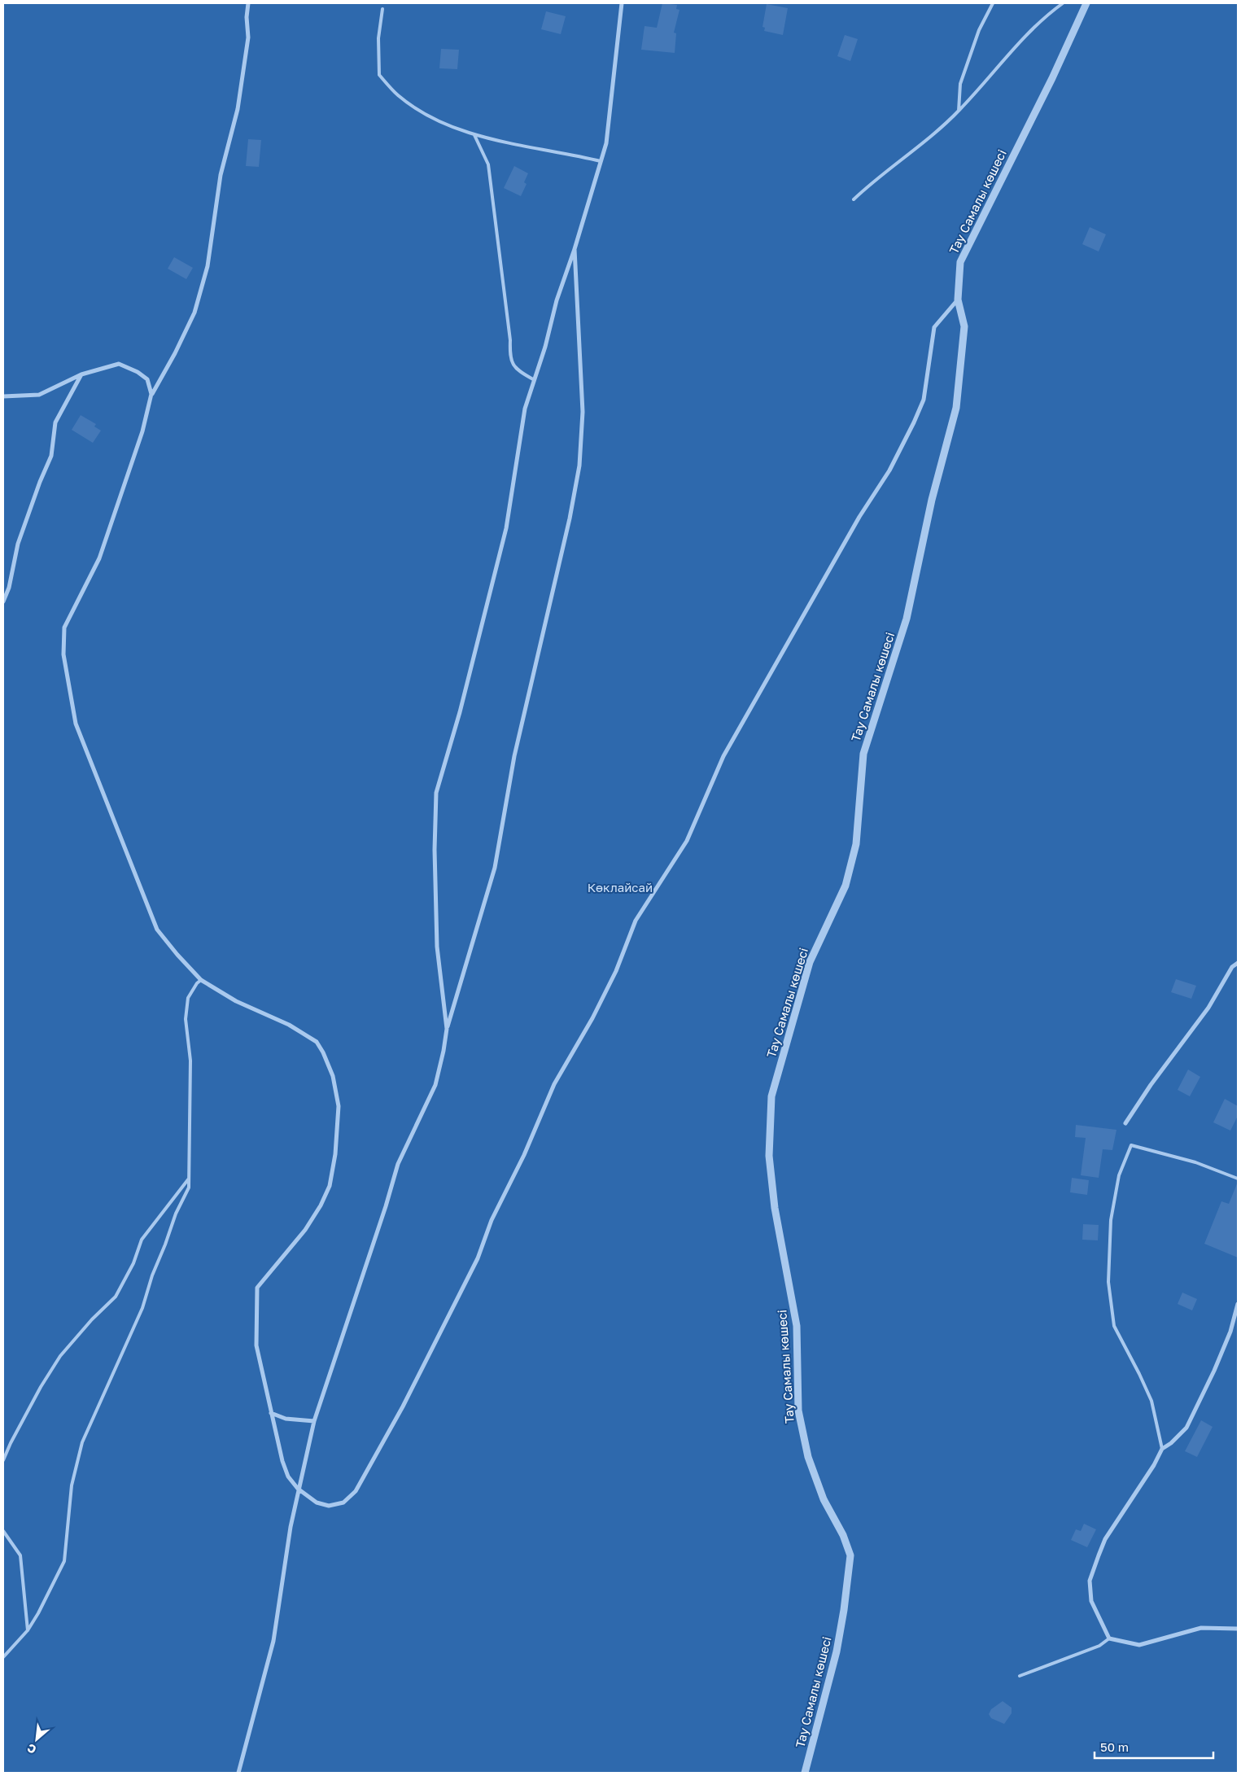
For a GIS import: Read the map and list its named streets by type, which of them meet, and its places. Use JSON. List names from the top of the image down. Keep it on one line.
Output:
{"streets":{"street":["Тау Самалы көшесі"]},"parks":["Көклайсай"],"scale_bar":"50 m","north":"bottom left"}
